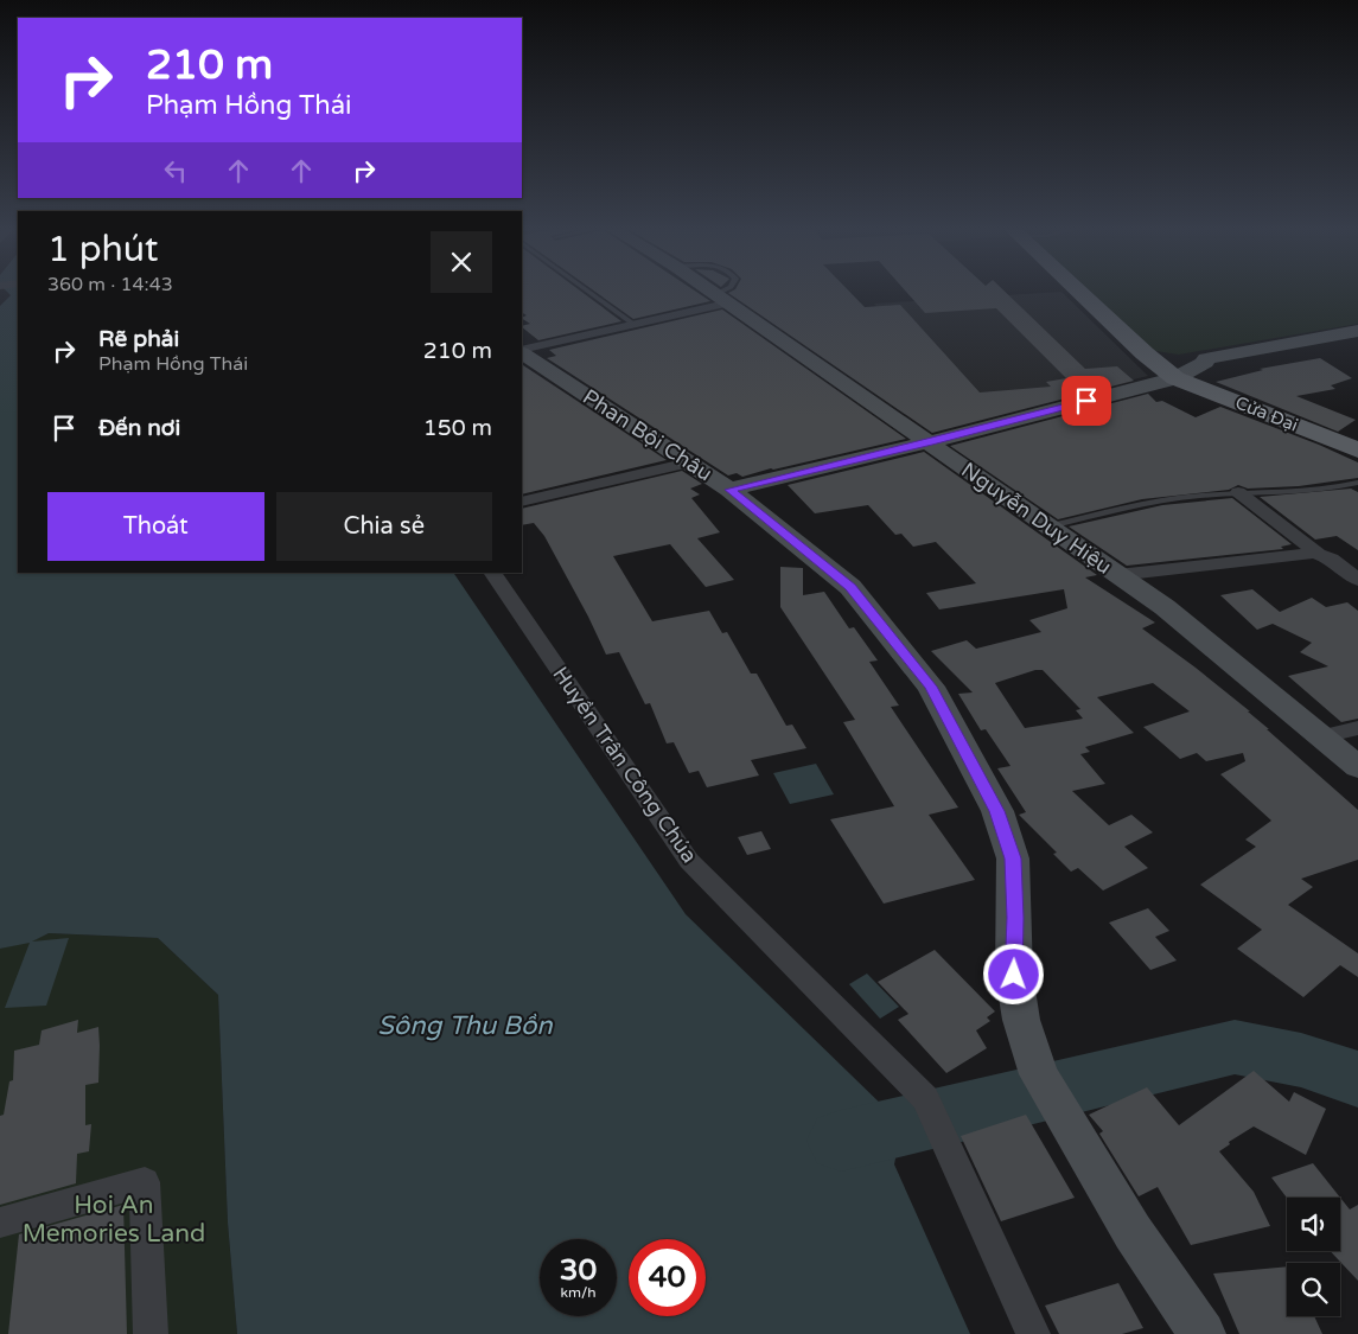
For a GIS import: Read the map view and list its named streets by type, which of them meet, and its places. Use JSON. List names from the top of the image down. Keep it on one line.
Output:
{"streets":{"main road":["Cửa Đại"],"street":["Phan Bội Châu","Nguyễn Duy Hiệu","Huyền Trân Công Chúa"]},"water":["Sông Thu Bồn"],"parks":["Hoi An Memories Land"],"page":{"turn":["210 m","Phạm Hồng Thái"],"heading":["1 phút","360 m · 14:43"],"list":[{"name":"Rẽ phải","note":"Phạm Hồng Thái","value":"210 m"},{"name":"Đến nơi","value":"150 m"}],"buttons":["Thoát","Chia sẻ"],"speed":"30 km/h","limit":"40"}}
